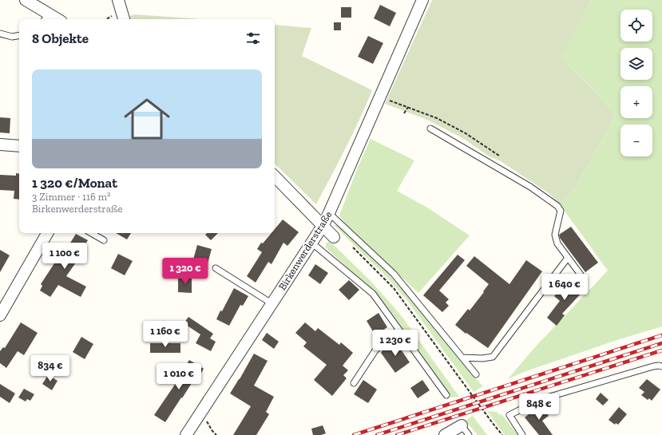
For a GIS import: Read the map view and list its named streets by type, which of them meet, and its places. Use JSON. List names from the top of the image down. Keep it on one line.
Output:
{"streets":{"street":["Birkenwerderstraße"]},"page":{"map_buttons":["+","−"],"heading":"8 Objekte","list":[{"name":"1 320 €/Monat","note":"3 Zimmer · 116 m² · Birkenwerderstraße"}],"price":["1 100 €","1 320 €","1 640 €","1 160 €","1 230 €","834 €","1 010 €","848 €"]}}
